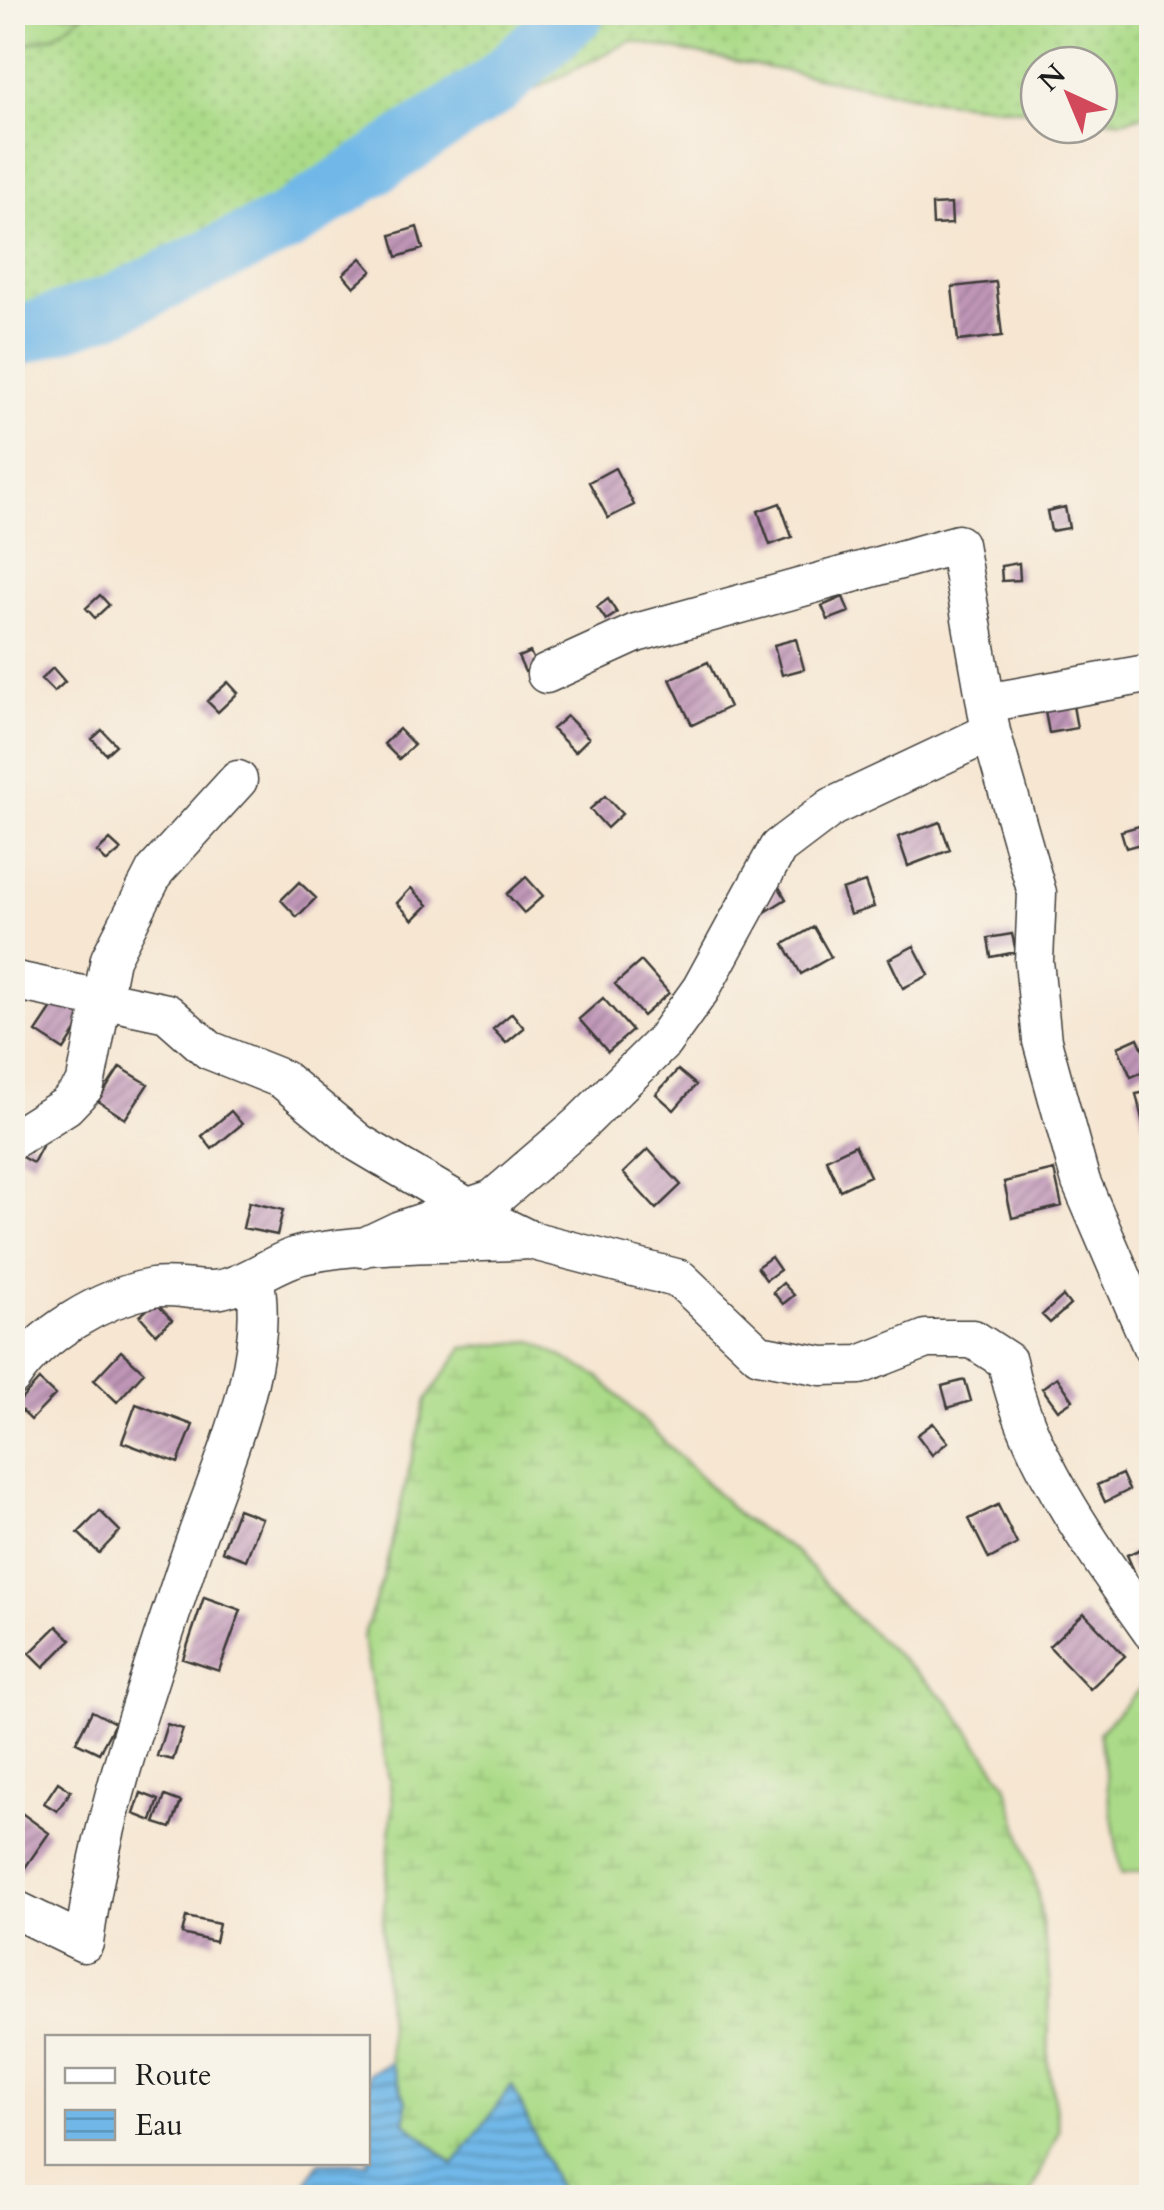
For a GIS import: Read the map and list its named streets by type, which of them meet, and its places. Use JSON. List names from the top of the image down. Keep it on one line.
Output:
{"legend":["Route","Eau"],"north":"top left"}
